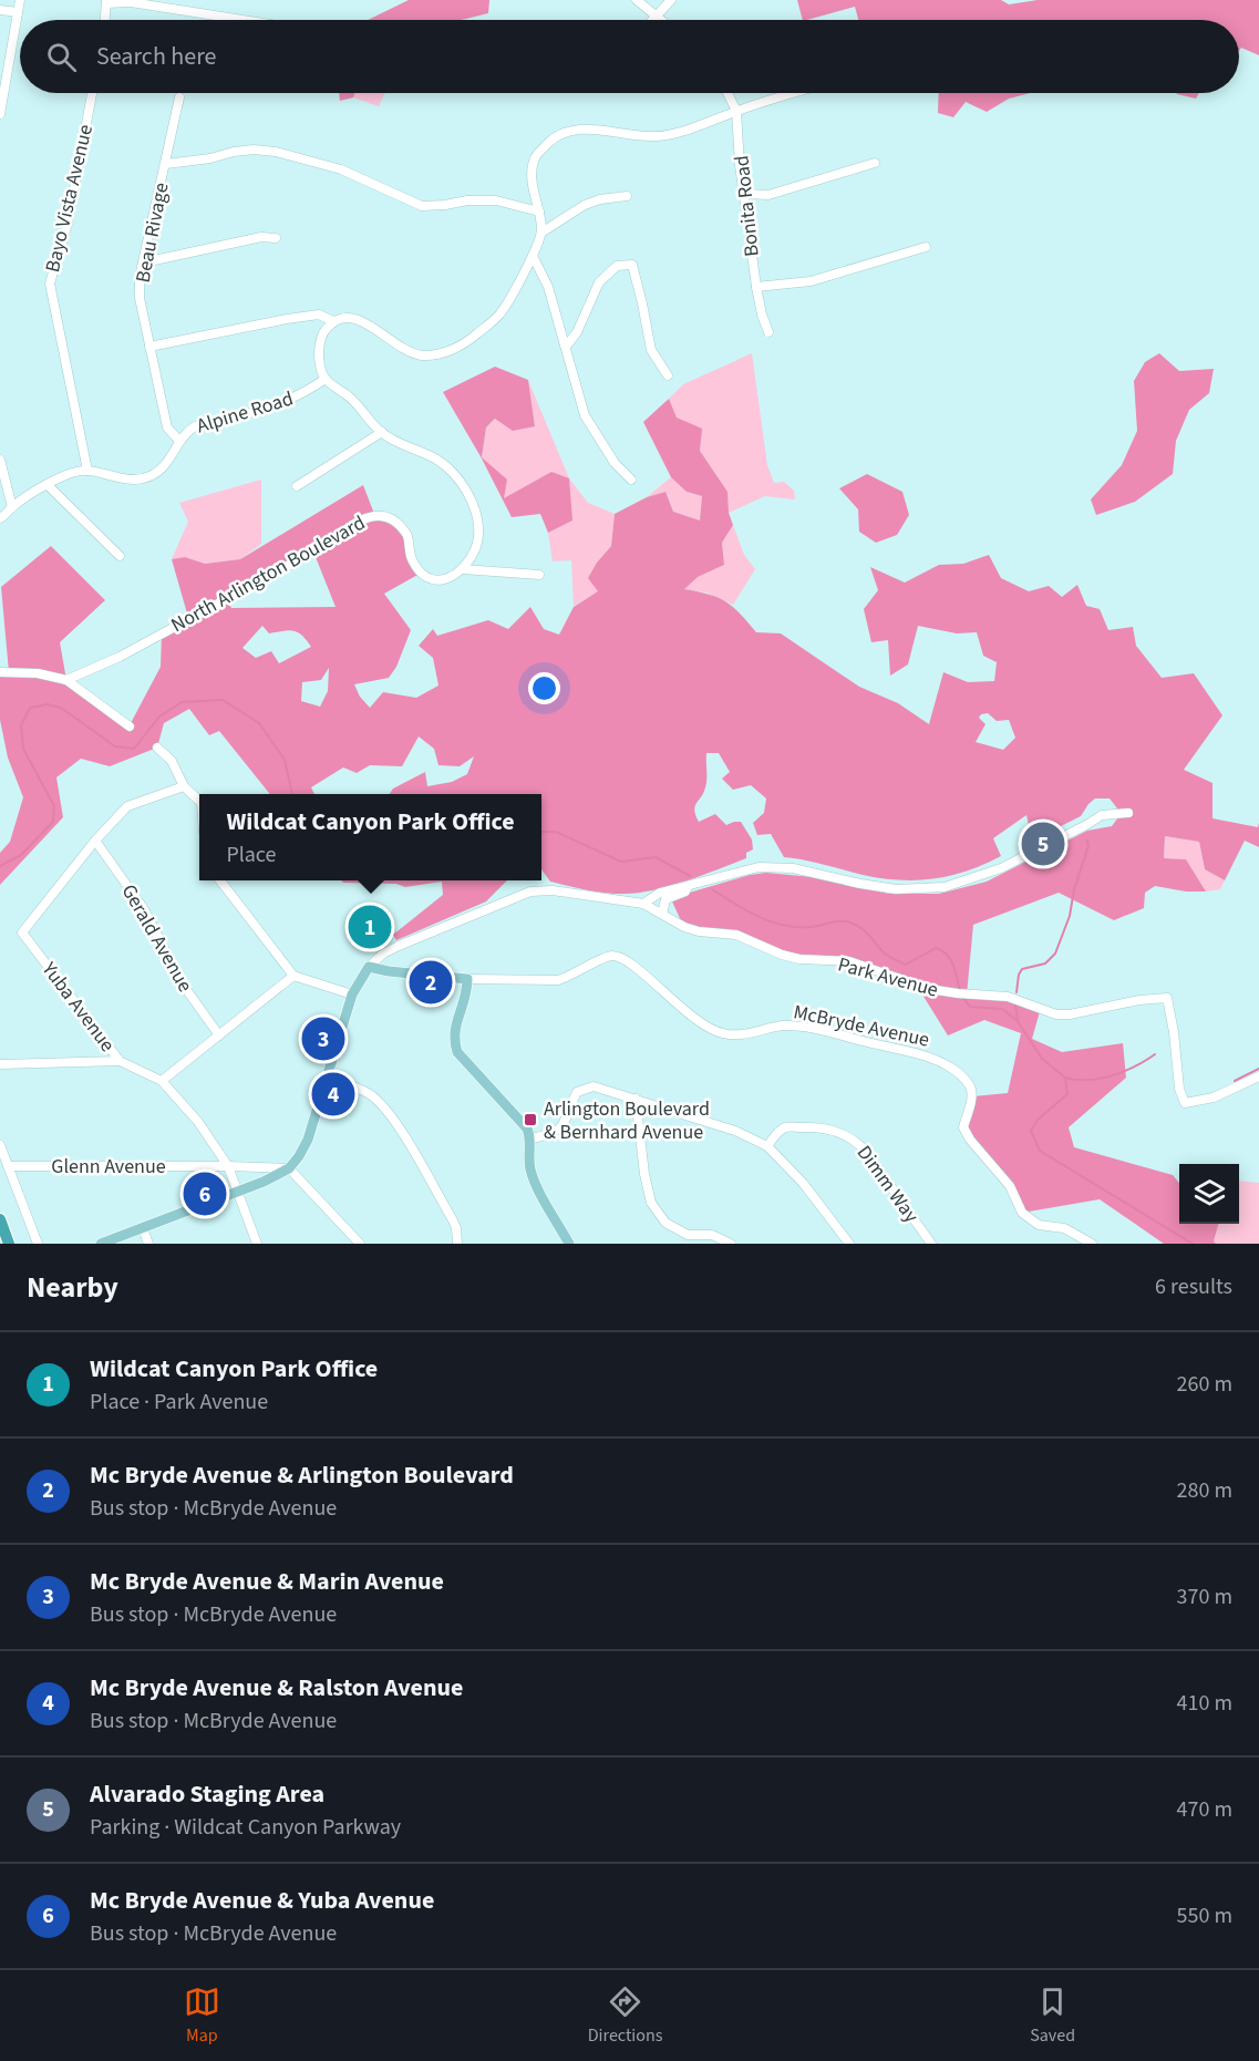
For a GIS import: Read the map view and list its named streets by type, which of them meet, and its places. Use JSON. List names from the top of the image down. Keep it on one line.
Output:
{"streets":{"main road":["McBryde Avenue"],"street":["Bayo Vista Avenue","Bonita Road","Beau Rivage","Alpine Road","North Arlington Boulevard","Gerald Avenue","Park Avenue","Yuba Avenue","Glenn Avenue","Dimm Way"]},"crossings":[["Bayo Vista Avenue","Alpine Road"],["Beau Rivage","Alpine Road"],["Gerald Avenue","Yuba Avenue"],["Park Avenue","McBryde Avenue"],["Yuba Avenue","Glenn Avenue"]],"places":{"transit":["Arlington Boulevard & Bernhard Avenue"]},"page":{"search":"Search here","popup":["Wildcat Canyon Park Office","Place"],"pins":["5","1","2","3","4","6"],"heading":["Nearby","6 results"],"list":[{"mark":"1","name":"Wildcat Canyon Park Office","note":"Place · Park Avenue","value":"260 m"},{"mark":"2","name":"Mc Bryde Avenue & Arlington Boulevard","note":"Bus stop · McBryde Avenue","value":"280 m"},{"mark":"3","name":"Mc Bryde Avenue & Marin Avenue","note":"Bus stop · McBryde Avenue","value":"370 m"},{"mark":"4","name":"Mc Bryde Avenue & Ralston Avenue","note":"Bus stop · McBryde Avenue","value":"410 m"},{"mark":"5","name":"Alvarado Staging Area","note":"Parking · Wildcat Canyon Parkway","value":"470 m"},{"mark":"6","name":"Mc Bryde Avenue & Yuba Avenue","note":"Bus stop · McBryde Avenue","value":"550 m"}],"nav":["Map","Directions","Saved"]}}
